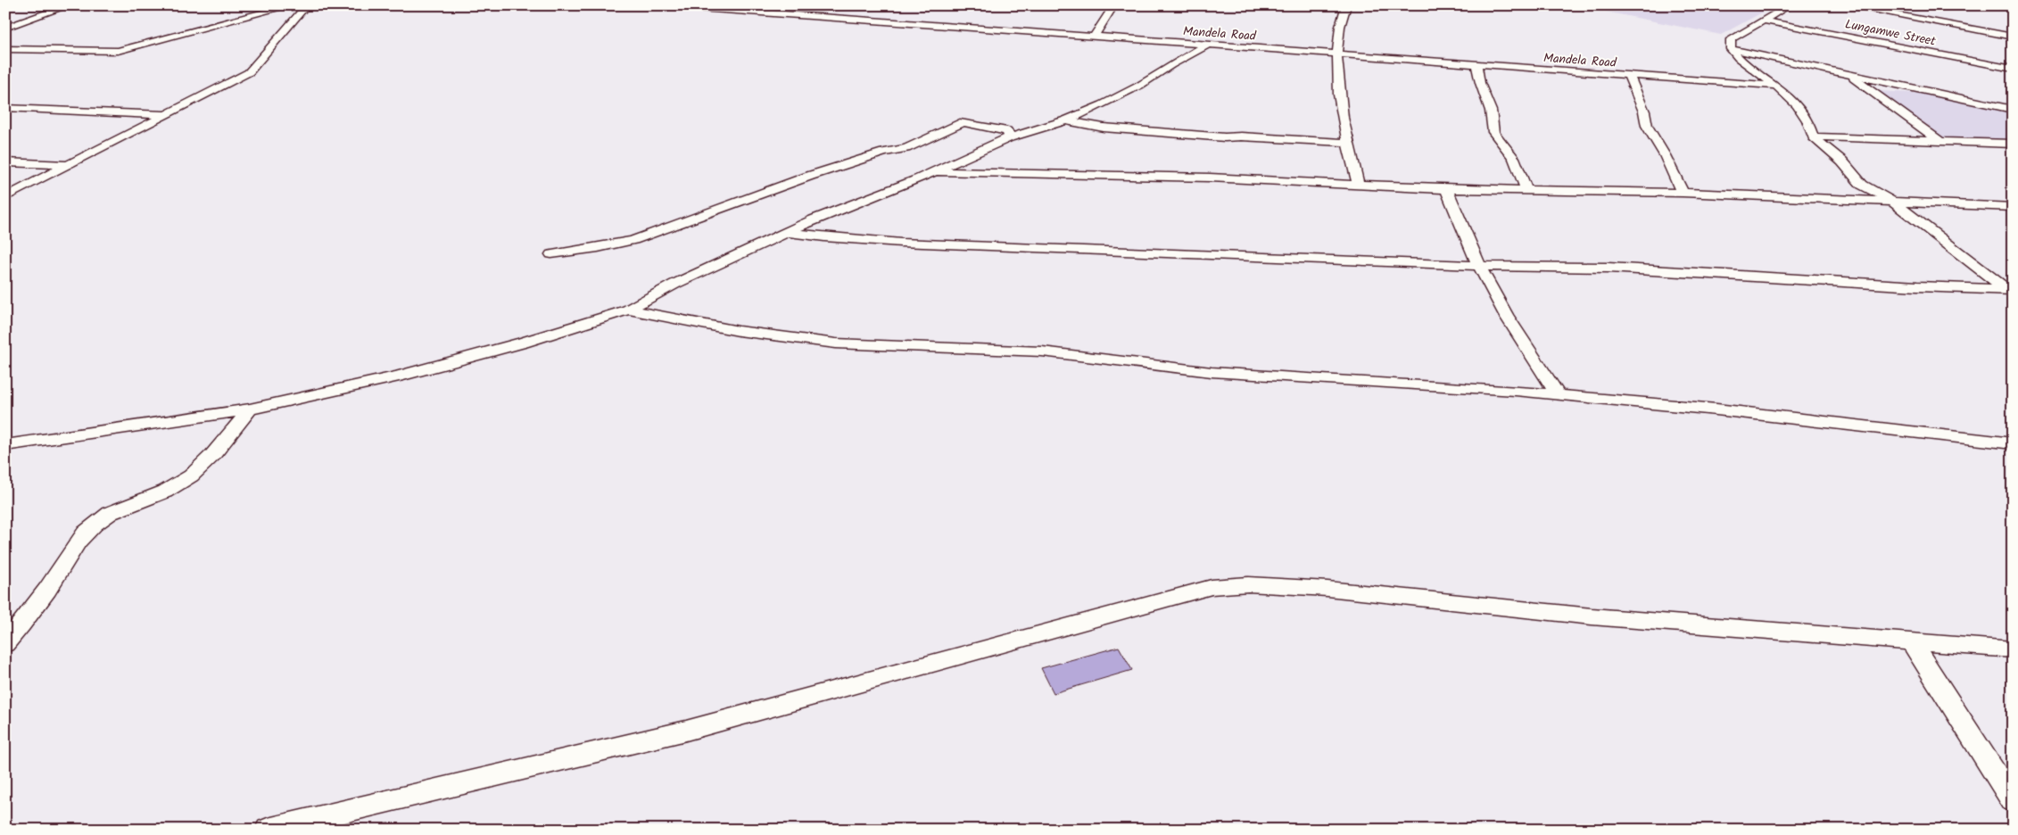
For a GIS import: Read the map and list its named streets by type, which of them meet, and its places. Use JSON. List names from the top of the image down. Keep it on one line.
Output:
{"streets":{"street":["Lungamwe Street","Mandela Road"]}}
